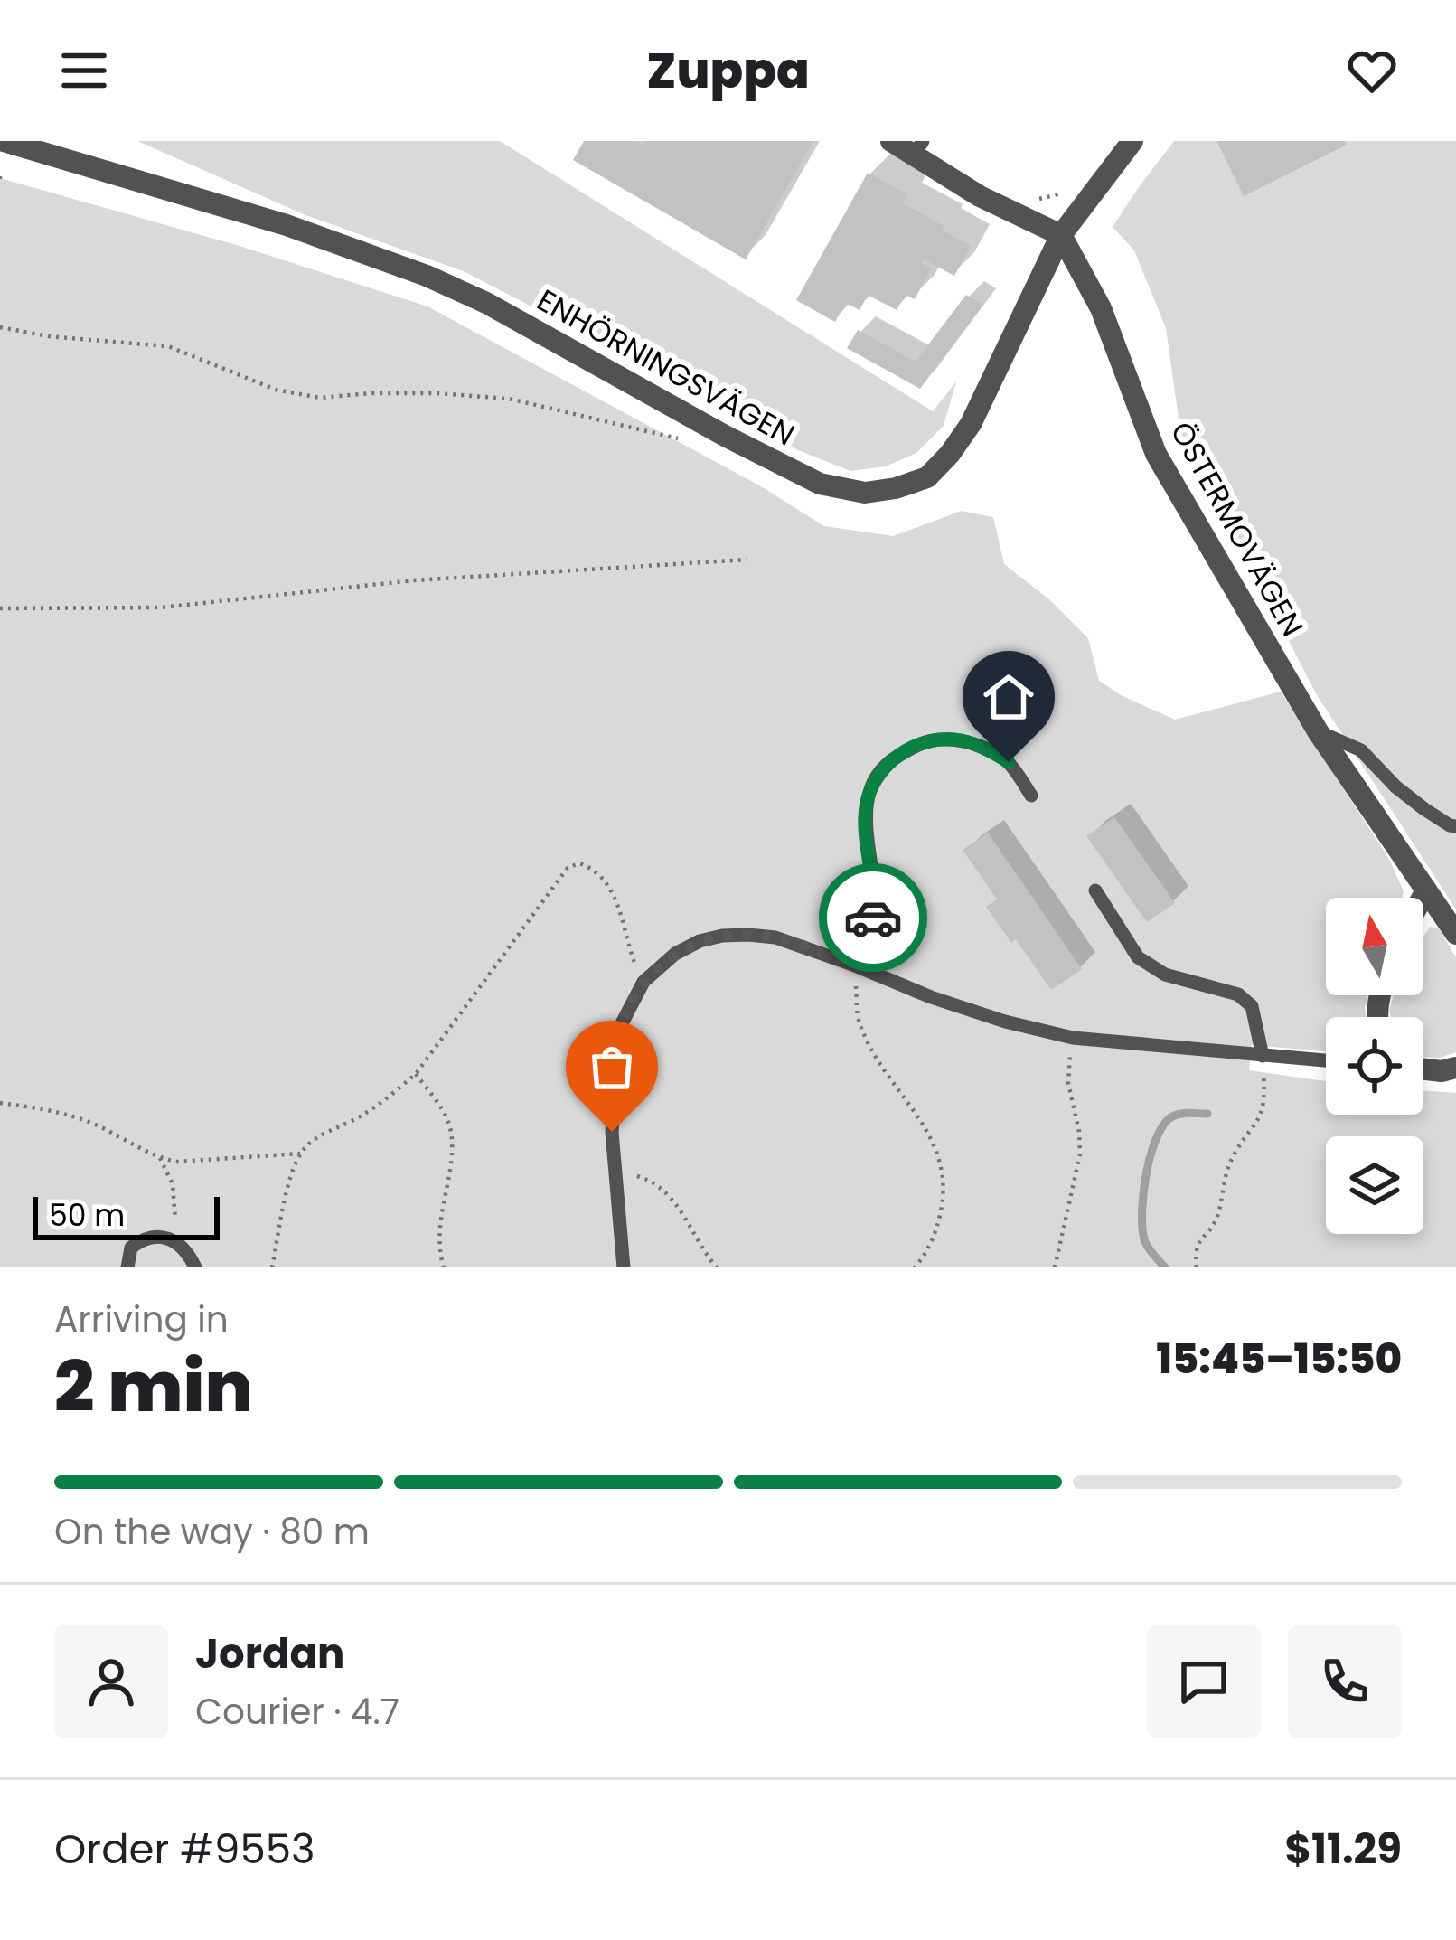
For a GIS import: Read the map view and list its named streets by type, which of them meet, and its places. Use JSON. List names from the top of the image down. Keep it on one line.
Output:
{"streets":{"street":["ENHÖRNINGSVÄGEN","ÖSTERMOVÄGEN"]},"crossings":[["ENHÖRNINGSVÄGEN","ÖSTERMOVÄGEN"]],"scale_bar":"50 m","north":"top","page":{"header":"Zuppa","scale":"50 m","heading":["2 min","Arriving in","15:45–15:50"],"panel":["Jordan","Courier · 4.7","Order #9553","$11.29"],"bar":"On the way · 80 m"}}
